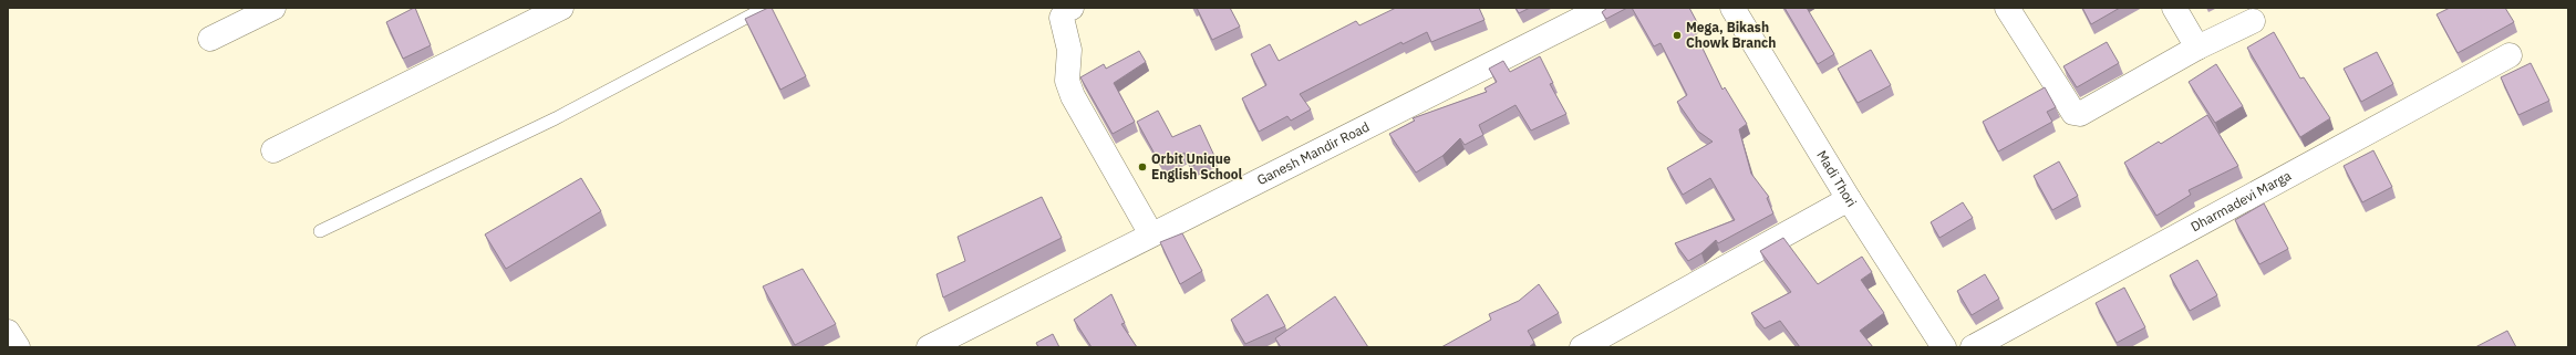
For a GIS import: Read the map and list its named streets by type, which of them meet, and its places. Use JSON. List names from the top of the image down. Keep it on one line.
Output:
{"streets":{"street":["Ganesh Mandir Road","Madi Thori","Dharmadevi Marga"]},"places":["Mega, Bikash Chowk Branch","Orbit Unique English School"]}
